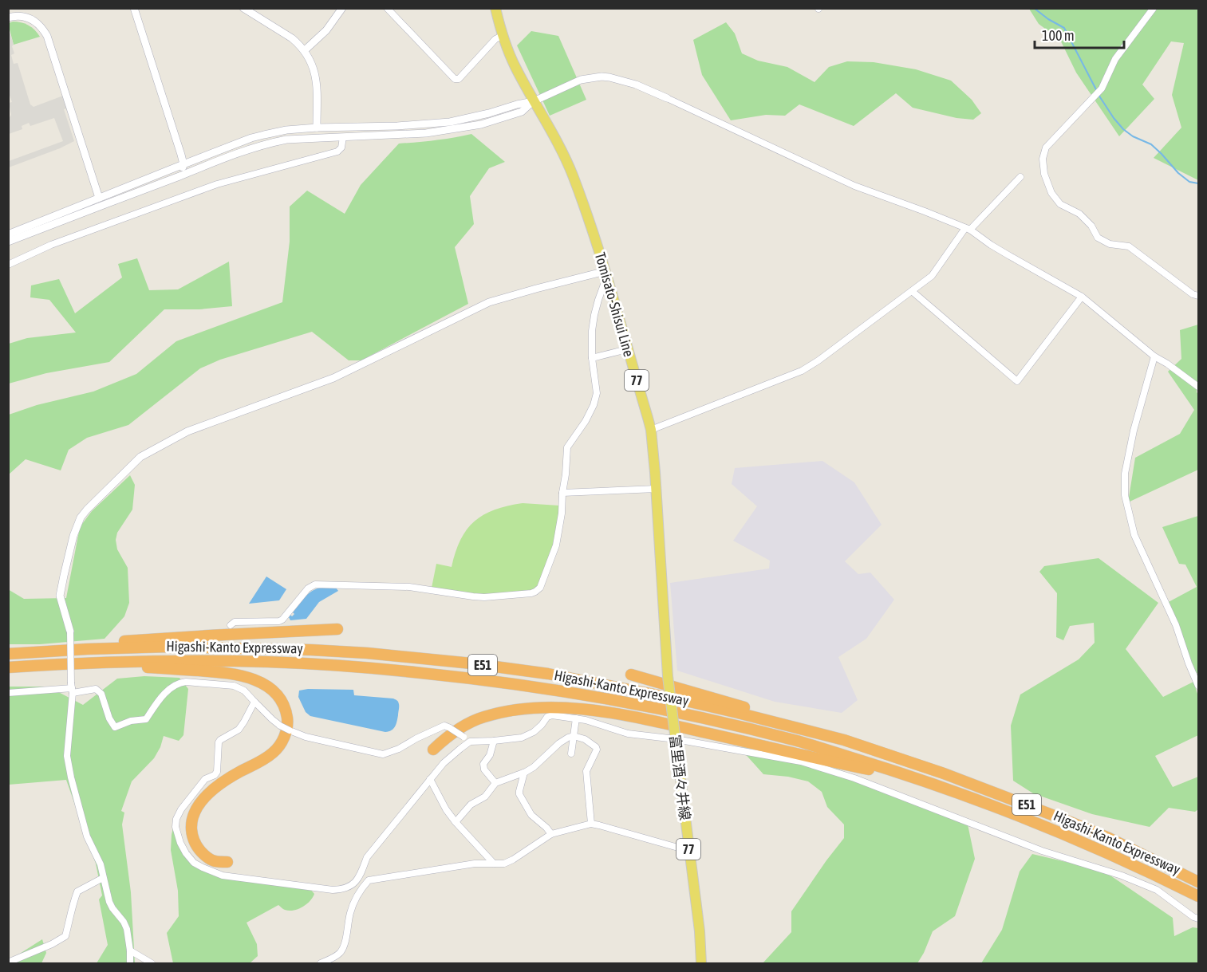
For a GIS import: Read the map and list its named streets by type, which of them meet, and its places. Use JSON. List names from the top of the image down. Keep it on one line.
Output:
{"streets":{"highway":["Higashi-Kanto Expressway","E51"],"main road":["Tomisato-Shisui Line","77","富里酒々井線"]},"crossings":[["Tomisato-Shisui Line","富里酒々井線"]],"scale_bar":"100 m"}
